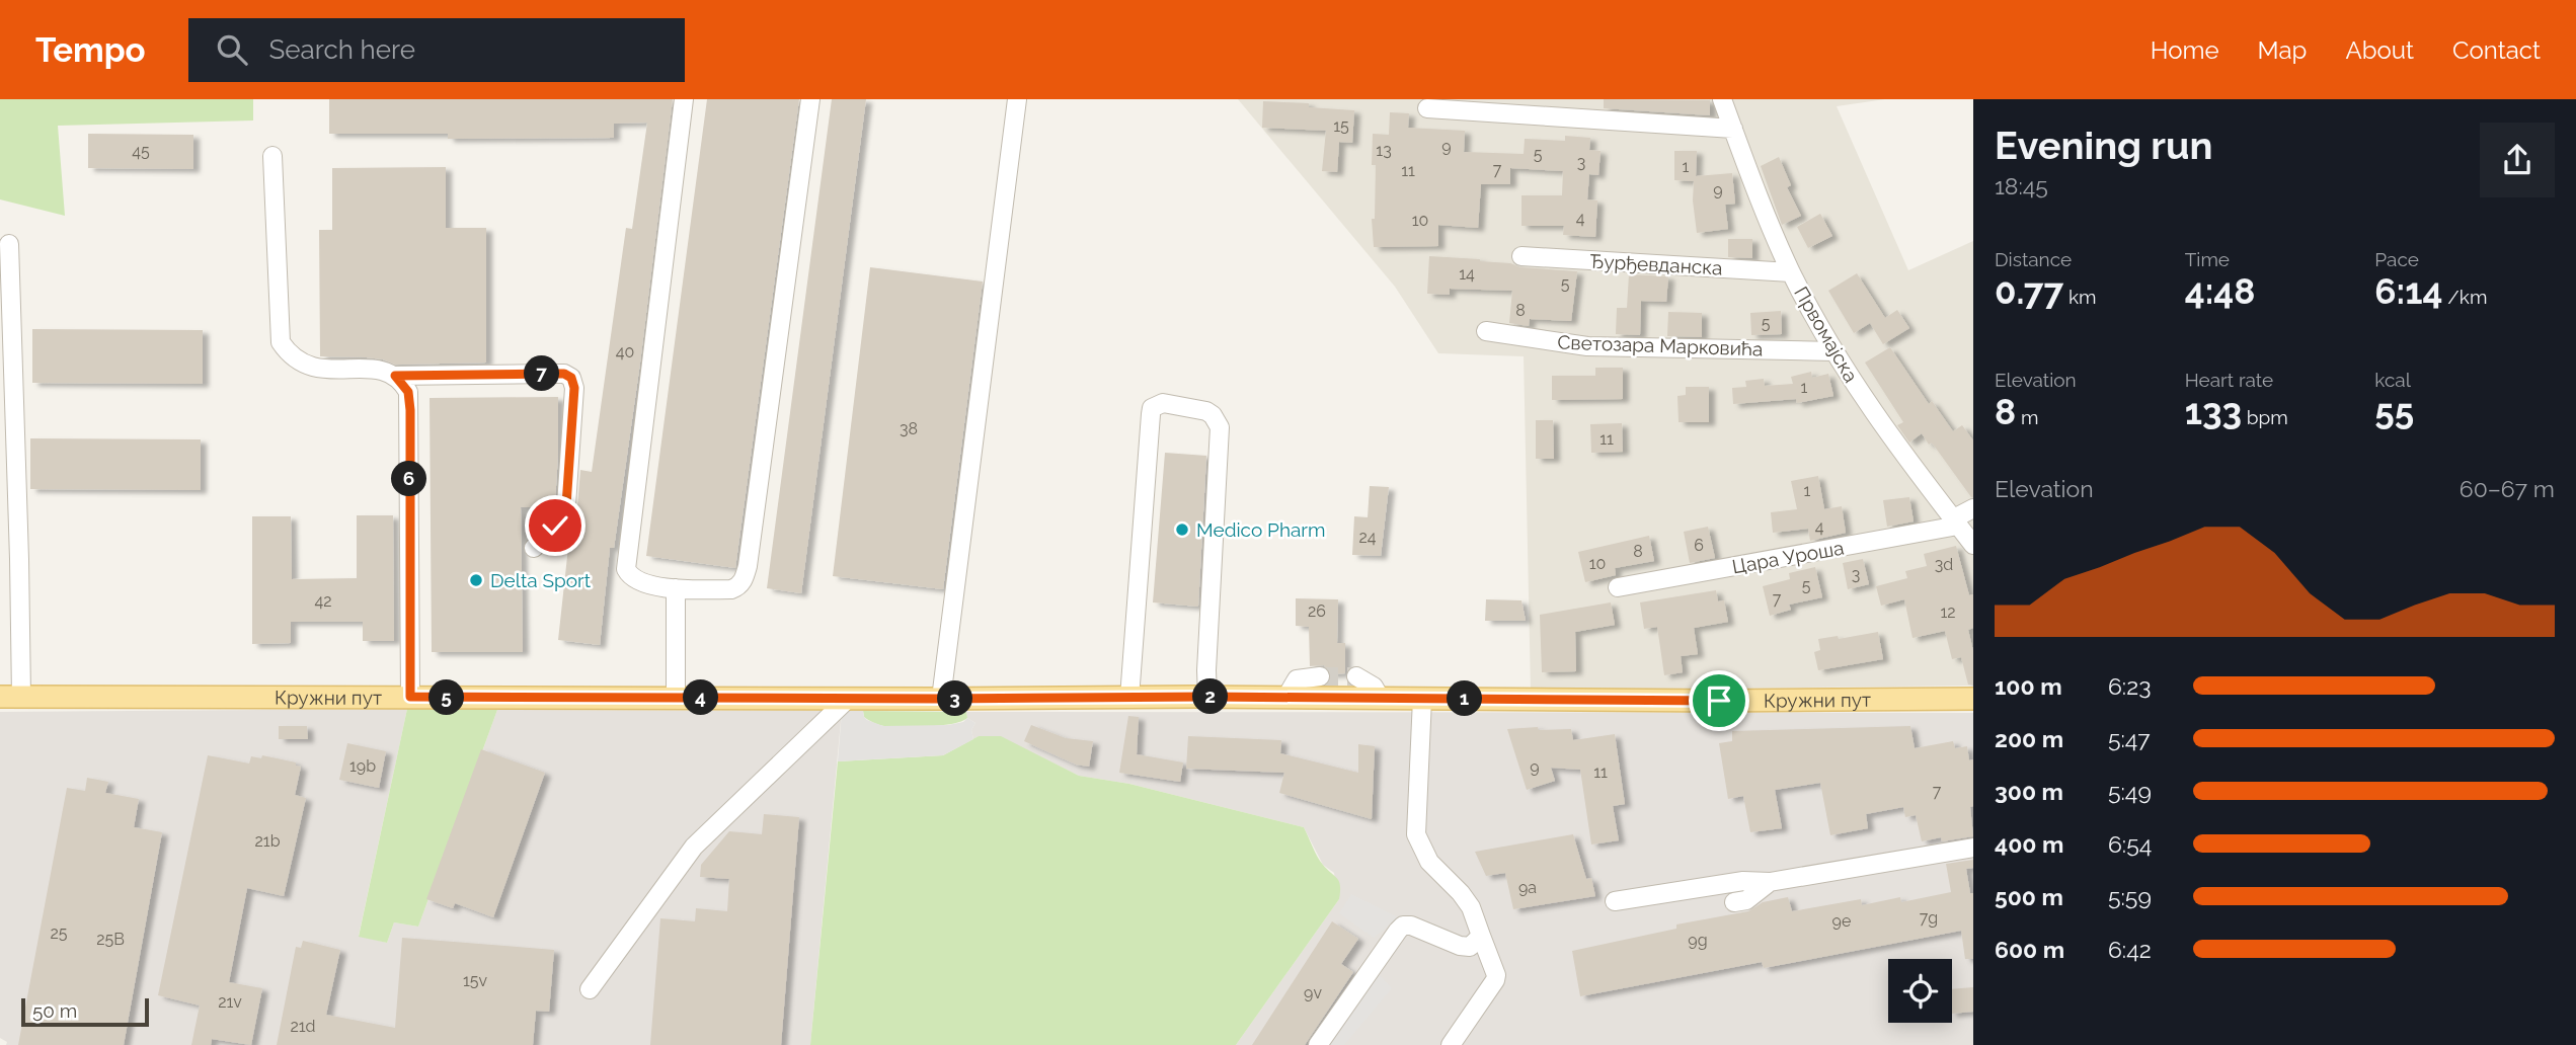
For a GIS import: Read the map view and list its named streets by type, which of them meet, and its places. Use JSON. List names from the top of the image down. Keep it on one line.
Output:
{"streets":{"main road":["Кружни пут"],"street":["Ђурђевданска","Првомајска","Светозара Марковића","Цара Уроша"]},"crossings":[["Ђурђевданска","Првомајска"],["Првомајска","Светозара Марковића"],["Првомајска","Цара Уроша"]],"places":["Medico Pharm","Delta Sport"],"house_numbers":["15","9","13","45","5","3","1","7","11","9","4","10","14","5","8","5","40","1","38","11","1","4","24","6","8","10","3d","3","5","7","42","26","12","19b","9","11","7","21b","9a","7g","9e","25","25B","9g","15v","9v","21v","21d"],"scale_bar":"50 m","page":{"header":"Tempo","search":"Search here","nav":["Home","Map","About","Contact"],"heading":["Evening run","18:45"],"stats":[["Distance","0.77 km"],["Time","4:48"],["Pace","6:14 /km"],["Elevation","8 m"],["Heart rate","133 bpm"],["kcal","55"]],"pins":["7","6","2","4","5","1","3"],"chart":["Elevation","60–67 m"],"list":[{"name":"100 m","note":"6:23"},{"name":"200 m","note":"5:47"},{"name":"300 m","note":"5:49"},{"name":"400 m","note":"6:54"},{"name":"500 m","note":"5:59"},{"name":"600 m","note":"6:42"}],"scale":"50 m"}}
